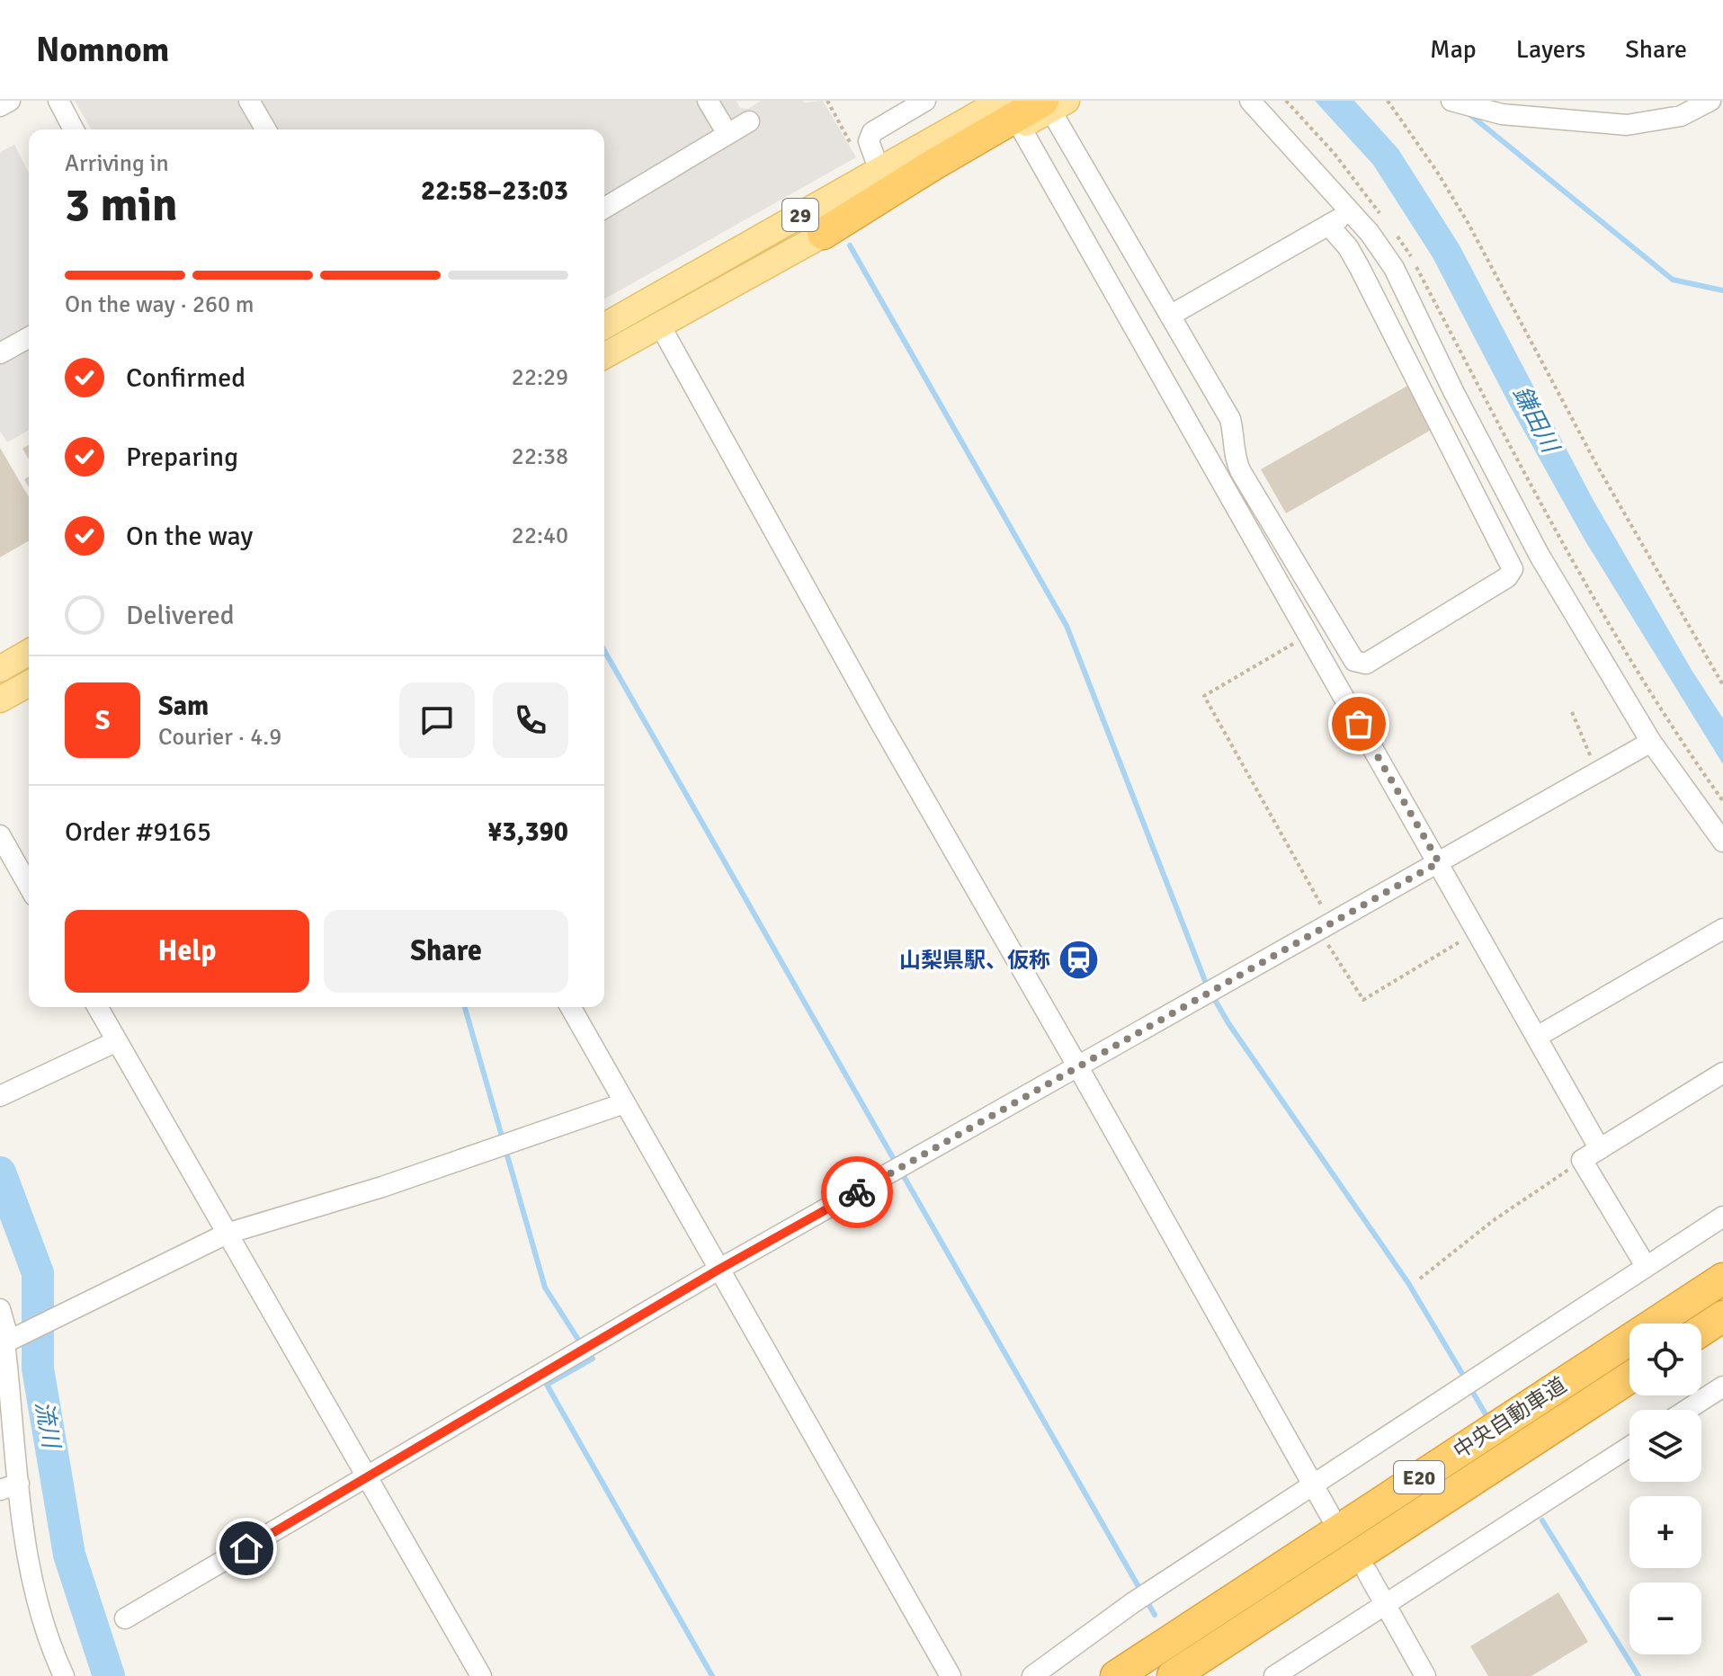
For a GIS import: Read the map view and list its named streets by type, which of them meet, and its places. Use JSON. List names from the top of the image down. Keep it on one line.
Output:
{"streets":{"highway":["中央自動車道","E20"],"main road":["29"]},"water":["鎌田川","流川"],"places":{"station":["山梨県駅、仮称"]},"page":{"header":"Nomnom","nav":["Map","Layers","Share"],"heading":["3 min","Arriving in","22:58–23:03"],"panel":["Sam","Courier · 4.9","Order #9165","¥3,390"],"bar":"On the way · 260 m","list":[["Confirmed","22:29"],["Preparing","22:38"],["On the way","22:40"],"Delivered"],"round":"S","buttons":["Help","Share"],"map_buttons":["+","−"]}}
